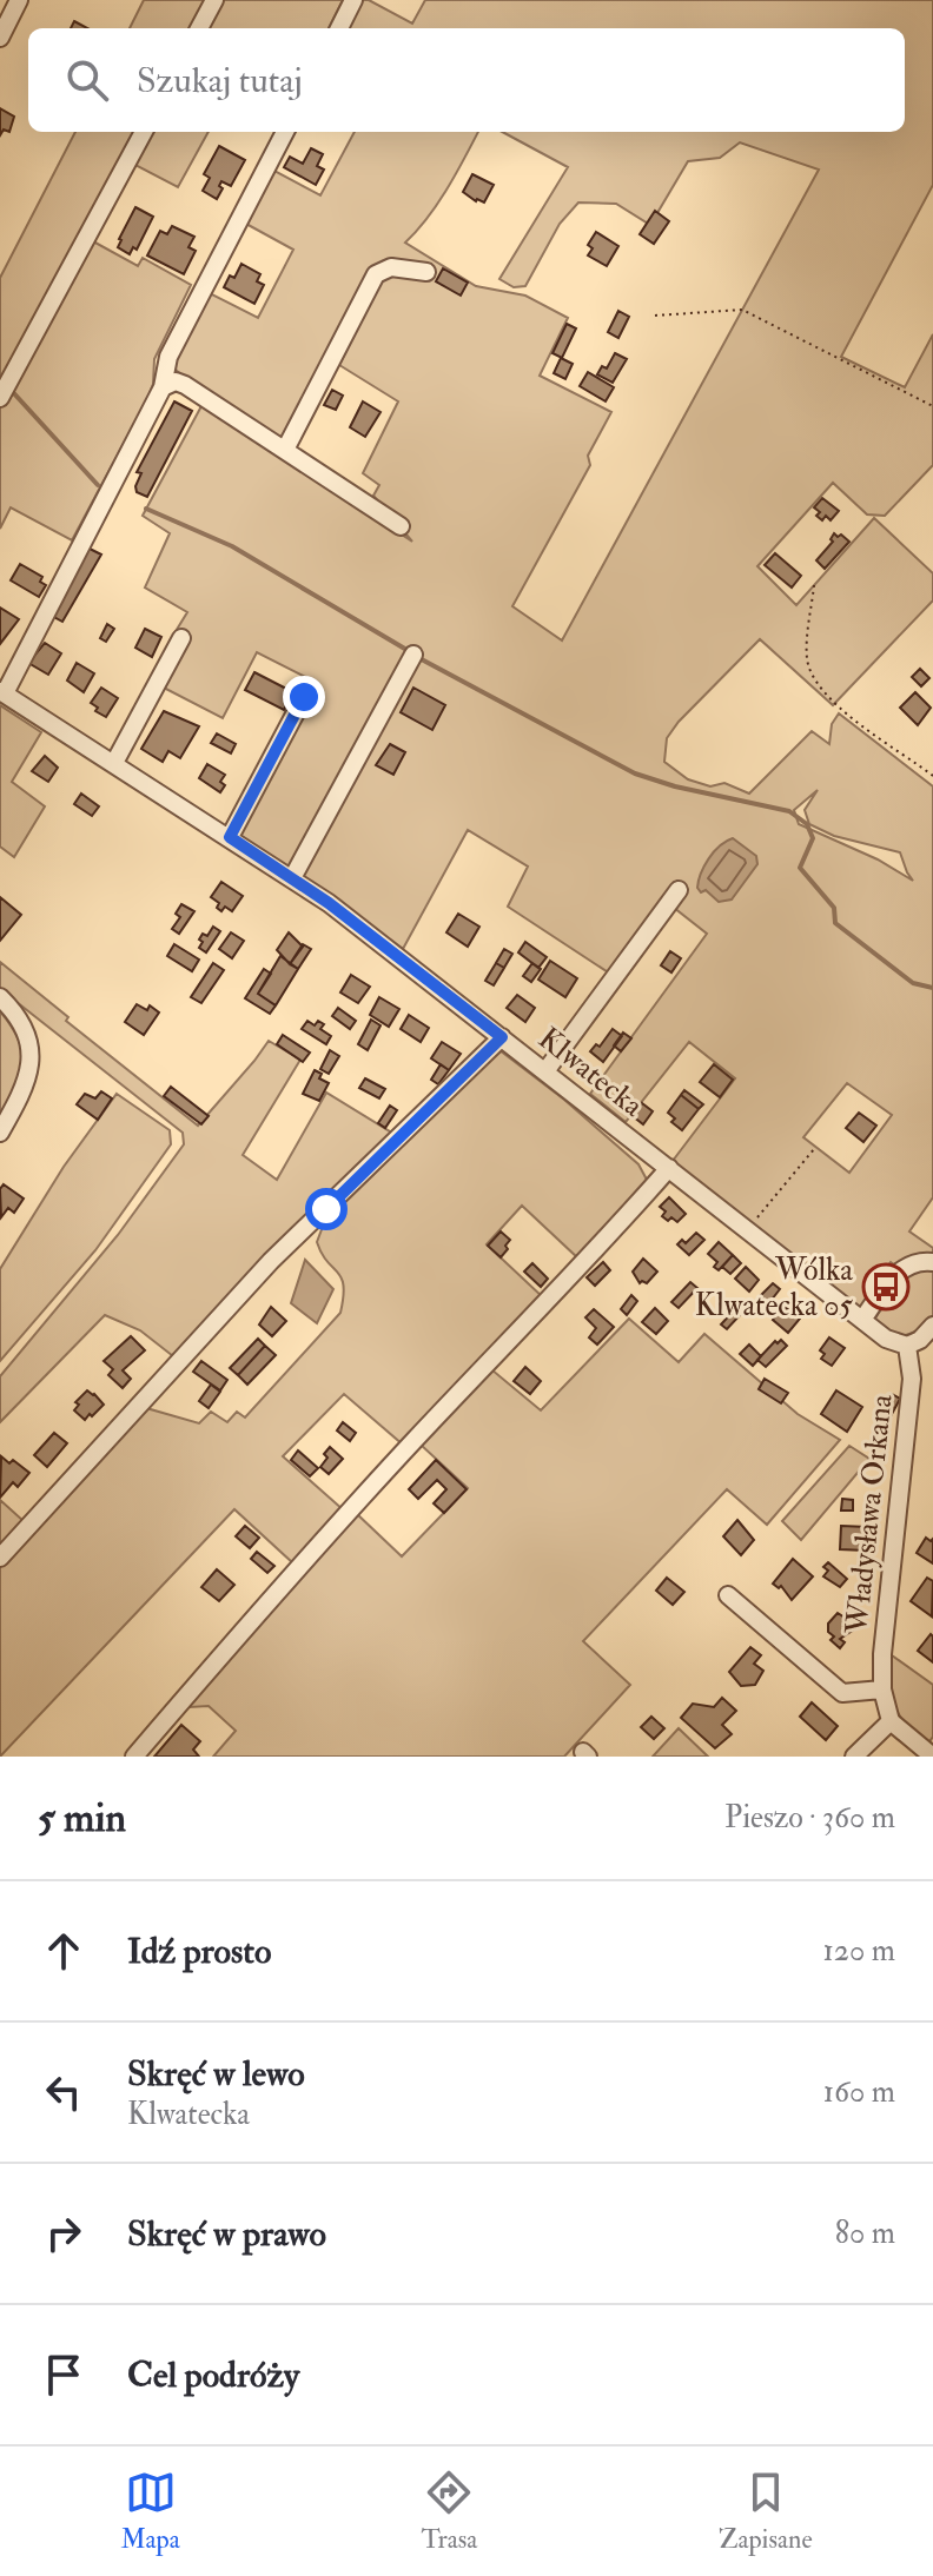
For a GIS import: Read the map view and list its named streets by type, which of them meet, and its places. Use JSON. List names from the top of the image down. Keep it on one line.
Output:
{"streets":{"street":["Klwatecka","Władysława Orkana"]},"crossings":[["Klwatecka","Władysława Orkana"]],"places":{"bus stop":["Wólka Klwatecka 05"]},"page":{"search":"Szukaj tutaj","heading":["5 min","Pieszo · 360 m"],"list":[["Idź prosto","120 m"],["Skręć w lewo","Klwatecka","160 m"],["Skręć w prawo","80 m"],"Cel podróży"],"nav":["Mapa","Trasa","Zapisane"]}}
